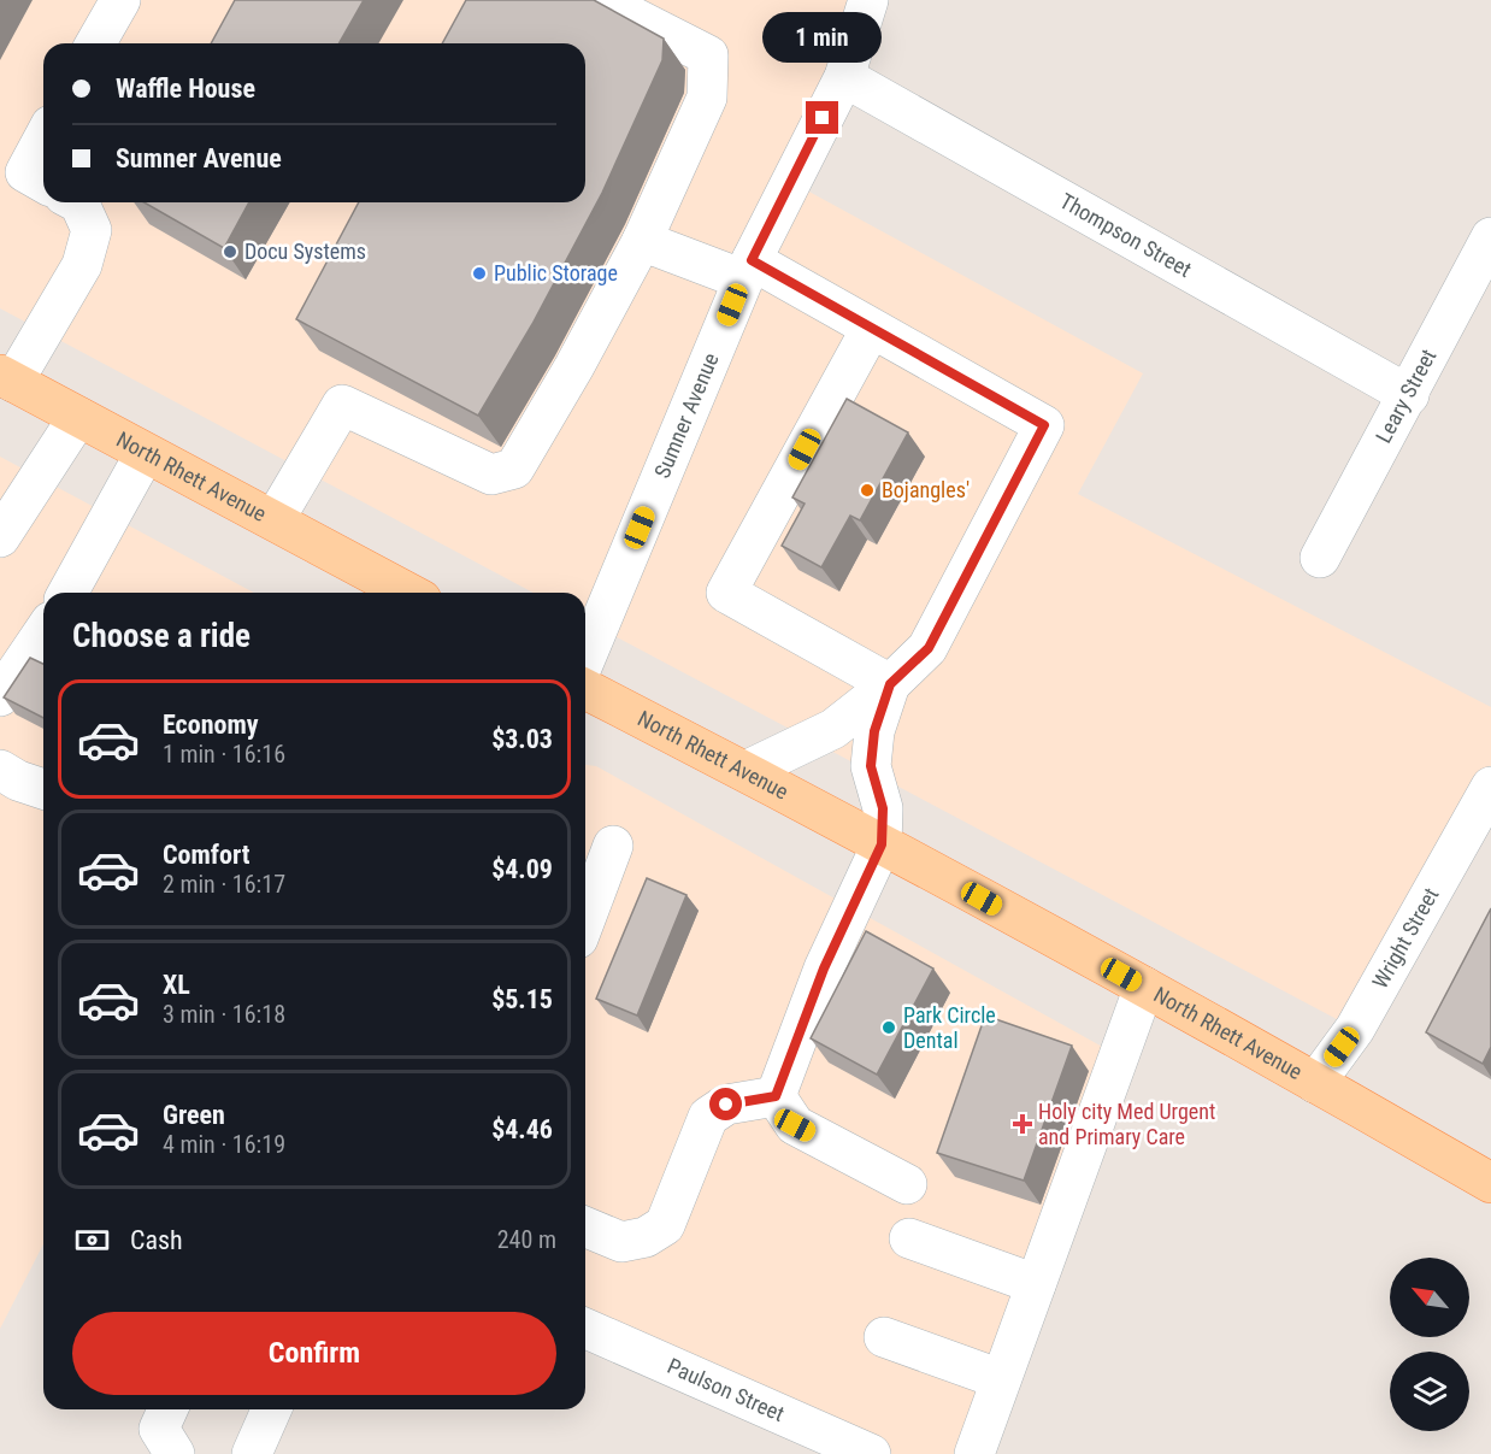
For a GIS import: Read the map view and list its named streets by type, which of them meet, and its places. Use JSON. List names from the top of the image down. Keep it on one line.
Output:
{"streets":{"main road":["North Rhett Avenue"],"street":["Thompson Street","Leary Street","Sumner Avenue","Wright Street","Paulson Street"]},"crossings":[["Thompson Street","Leary Street"],["Thompson Street","Sumner Avenue"],["North Rhett Avenue","Wright Street"]],"places":{"other":["Docu Systems","Public Storage","Bojangles'","Park Circle Dental"],"health":["Holy city Med Urgent and Primary Care"]},"north":"top left","page":{"bubble":"1 min","banner":["Waffle House","Sumner Avenue"],"heading":"Choose a ride","list":[{"name":"Economy","note":"1 min · 16:16","value":"$3.03"},{"name":"Comfort","note":"2 min · 16:17","value":"$4.09"},{"name":"XL","note":"3 min · 16:18","value":"$5.15"},{"name":"Green","note":"4 min · 16:19","value":"$4.46"}],"pay":["Cash","240 m"],"buttons":"Confirm"}}
